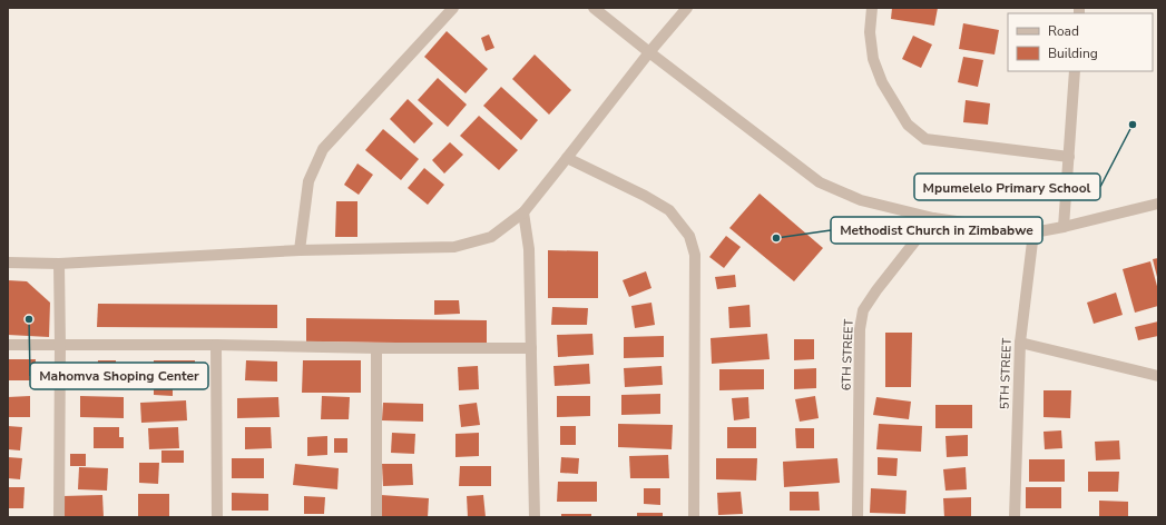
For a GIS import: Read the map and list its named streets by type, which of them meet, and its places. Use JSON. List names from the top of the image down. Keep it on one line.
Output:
{"streets":{"street":["6TH STREET","5TH STREET"]},"places":["Mpumelelo Primary School","Methodist Church in Zimbabwe","Mahomva Shoping Center"],"legend":["Road","Building"]}
